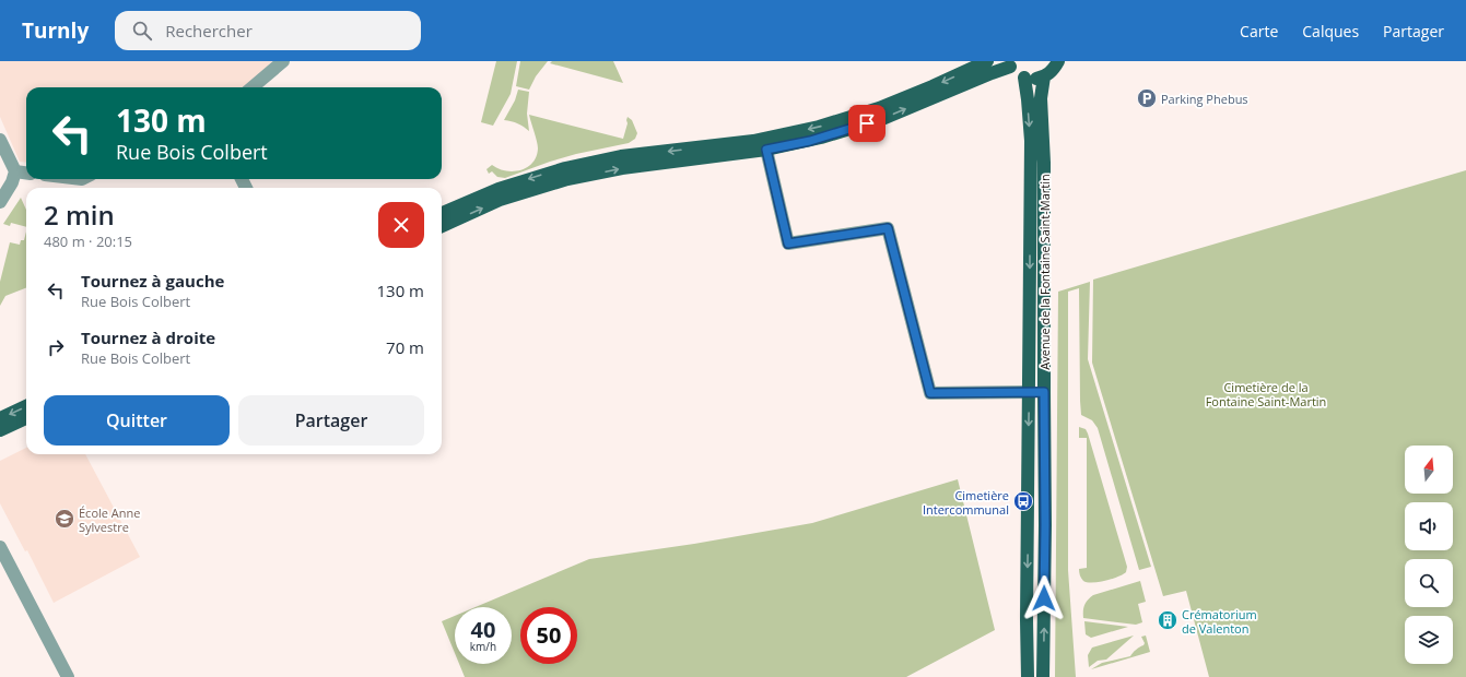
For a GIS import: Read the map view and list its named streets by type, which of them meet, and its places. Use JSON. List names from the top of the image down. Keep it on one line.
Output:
{"streets":{"main road":["Avenue de la Fontaine Saint-Martin"]},"parks":["Cimetière de la Fontaine Saint-Martin"],"places":{"parking":["Parking Phebus"],"bus stop":["Cimetière Intercommunal"],"school or university":["École Anne Sylvestre"],"building":["Crématorium de Valenton"]},"north":"top","page":{"header":"Turnly","search":"Rechercher","nav":["Carte","Calques","Partager"],"turn":["130 m","Rue Bois Colbert"],"heading":["2 min","480 m · 20:15"],"list":[{"name":"Tournez à gauche","note":"Rue Bois Colbert","value":"130 m"},{"name":"Tournez à droite","note":"Rue Bois Colbert","value":"70 m"}],"buttons":["Quitter","Partager"],"speed":"40 km/h","limit":"50"}}
